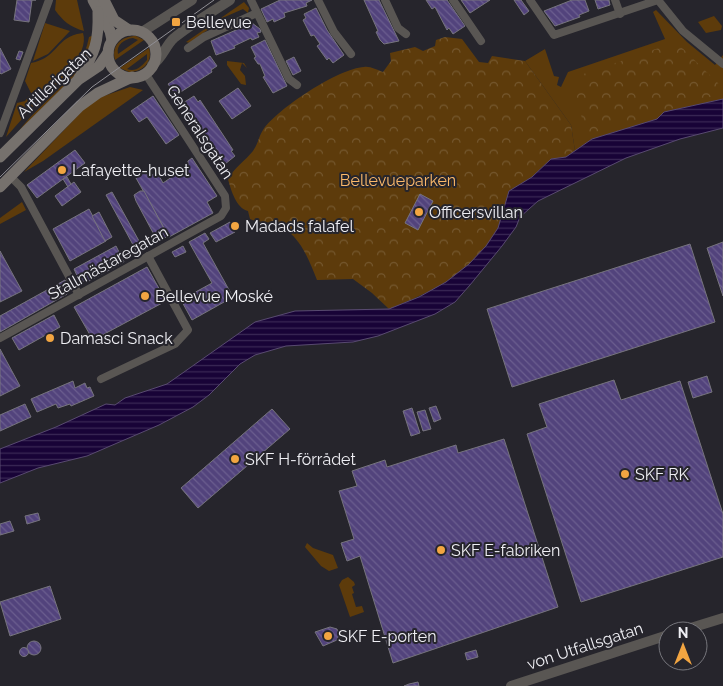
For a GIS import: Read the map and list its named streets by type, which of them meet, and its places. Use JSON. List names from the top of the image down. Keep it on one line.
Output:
{"streets":{"main road":["Artillerigatan"],"street":["Generalsgatan","Stallmästaregatan","von Utfallsgatan"]},"crossings":[["Artillerigatan","Generalsgatan"],["Generalsgatan","Stallmästaregatan"]],"parks":["Bellevueparken"],"places":{"transit":["Bellevue"],"other":["Lafayette-huset","Officersvillan","Madads falafel","Bellevue Moské","Damasci Snack","SKF H-förrådet","SKF RK","SKF E-fabriken","SKF E-porten"]},"north":"top"}
